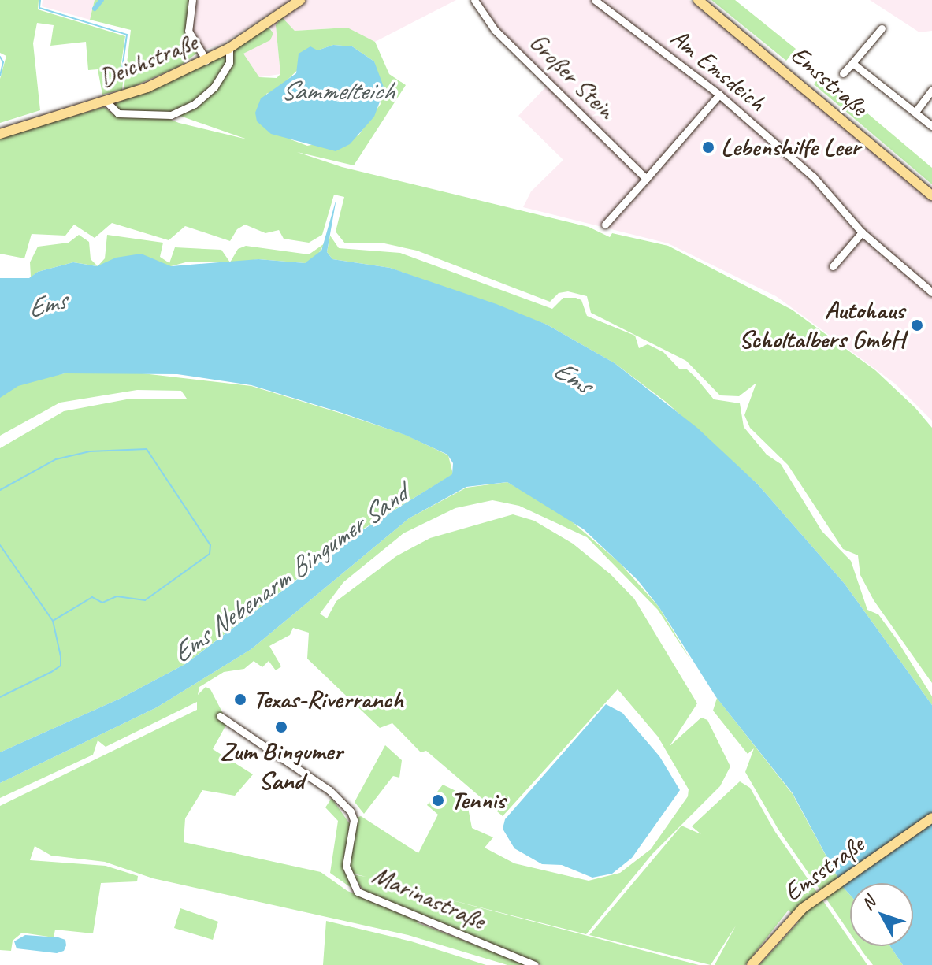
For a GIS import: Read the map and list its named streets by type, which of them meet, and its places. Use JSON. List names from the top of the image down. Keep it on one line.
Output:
{"streets":{"main road":["Deichstraße","Emsstraße"],"street":["Am Emsdeich","Großer Stein","Marinastraße"]},"water":["Sammelteich","Ems","Ems Nebenarm Bingumer Sand"],"places":["Lebenshilfe Leer","Autohaus Scholtalbers GmbH","Texas-Riverranch","Zum Bingumer Sand","Tennis"],"north":"top left"}
